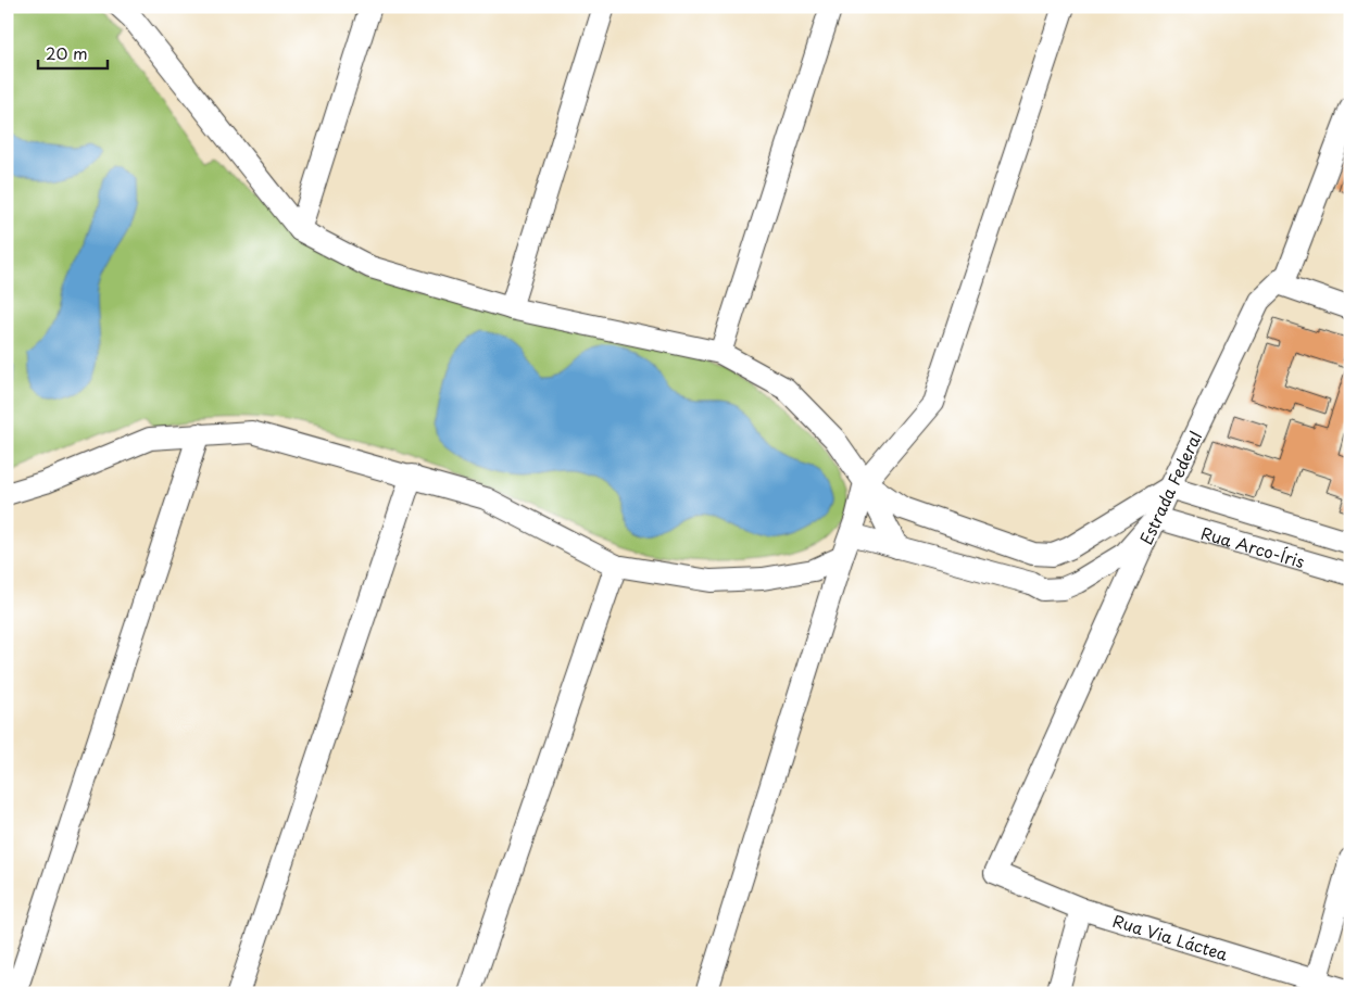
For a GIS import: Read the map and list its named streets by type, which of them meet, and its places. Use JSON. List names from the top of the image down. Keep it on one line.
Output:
{"streets":{"street":["Estrada Federal","Rua Arco-Íris","Rua Via Láctea"]},"crossings":[["Estrada Federal","Rua Arco-Íris"],["Estrada Federal","Rua Via Láctea"]],"scale_bar":"20 m"}
